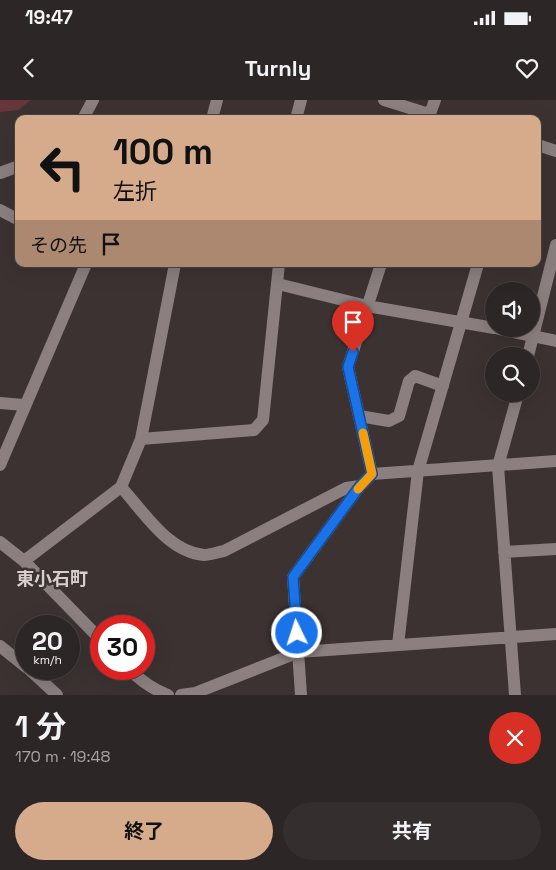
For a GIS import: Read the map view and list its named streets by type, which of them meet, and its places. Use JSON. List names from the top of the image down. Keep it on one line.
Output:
{"districts":["東小石町"],"page":{"status":"19:47","header":"Turnly","turn":["100 m","左折"],"then":"その先","speed":"20 km/h","limit":"30","heading":["1 分","170 m · 19:48"],"buttons":["終了","共有"]}}
